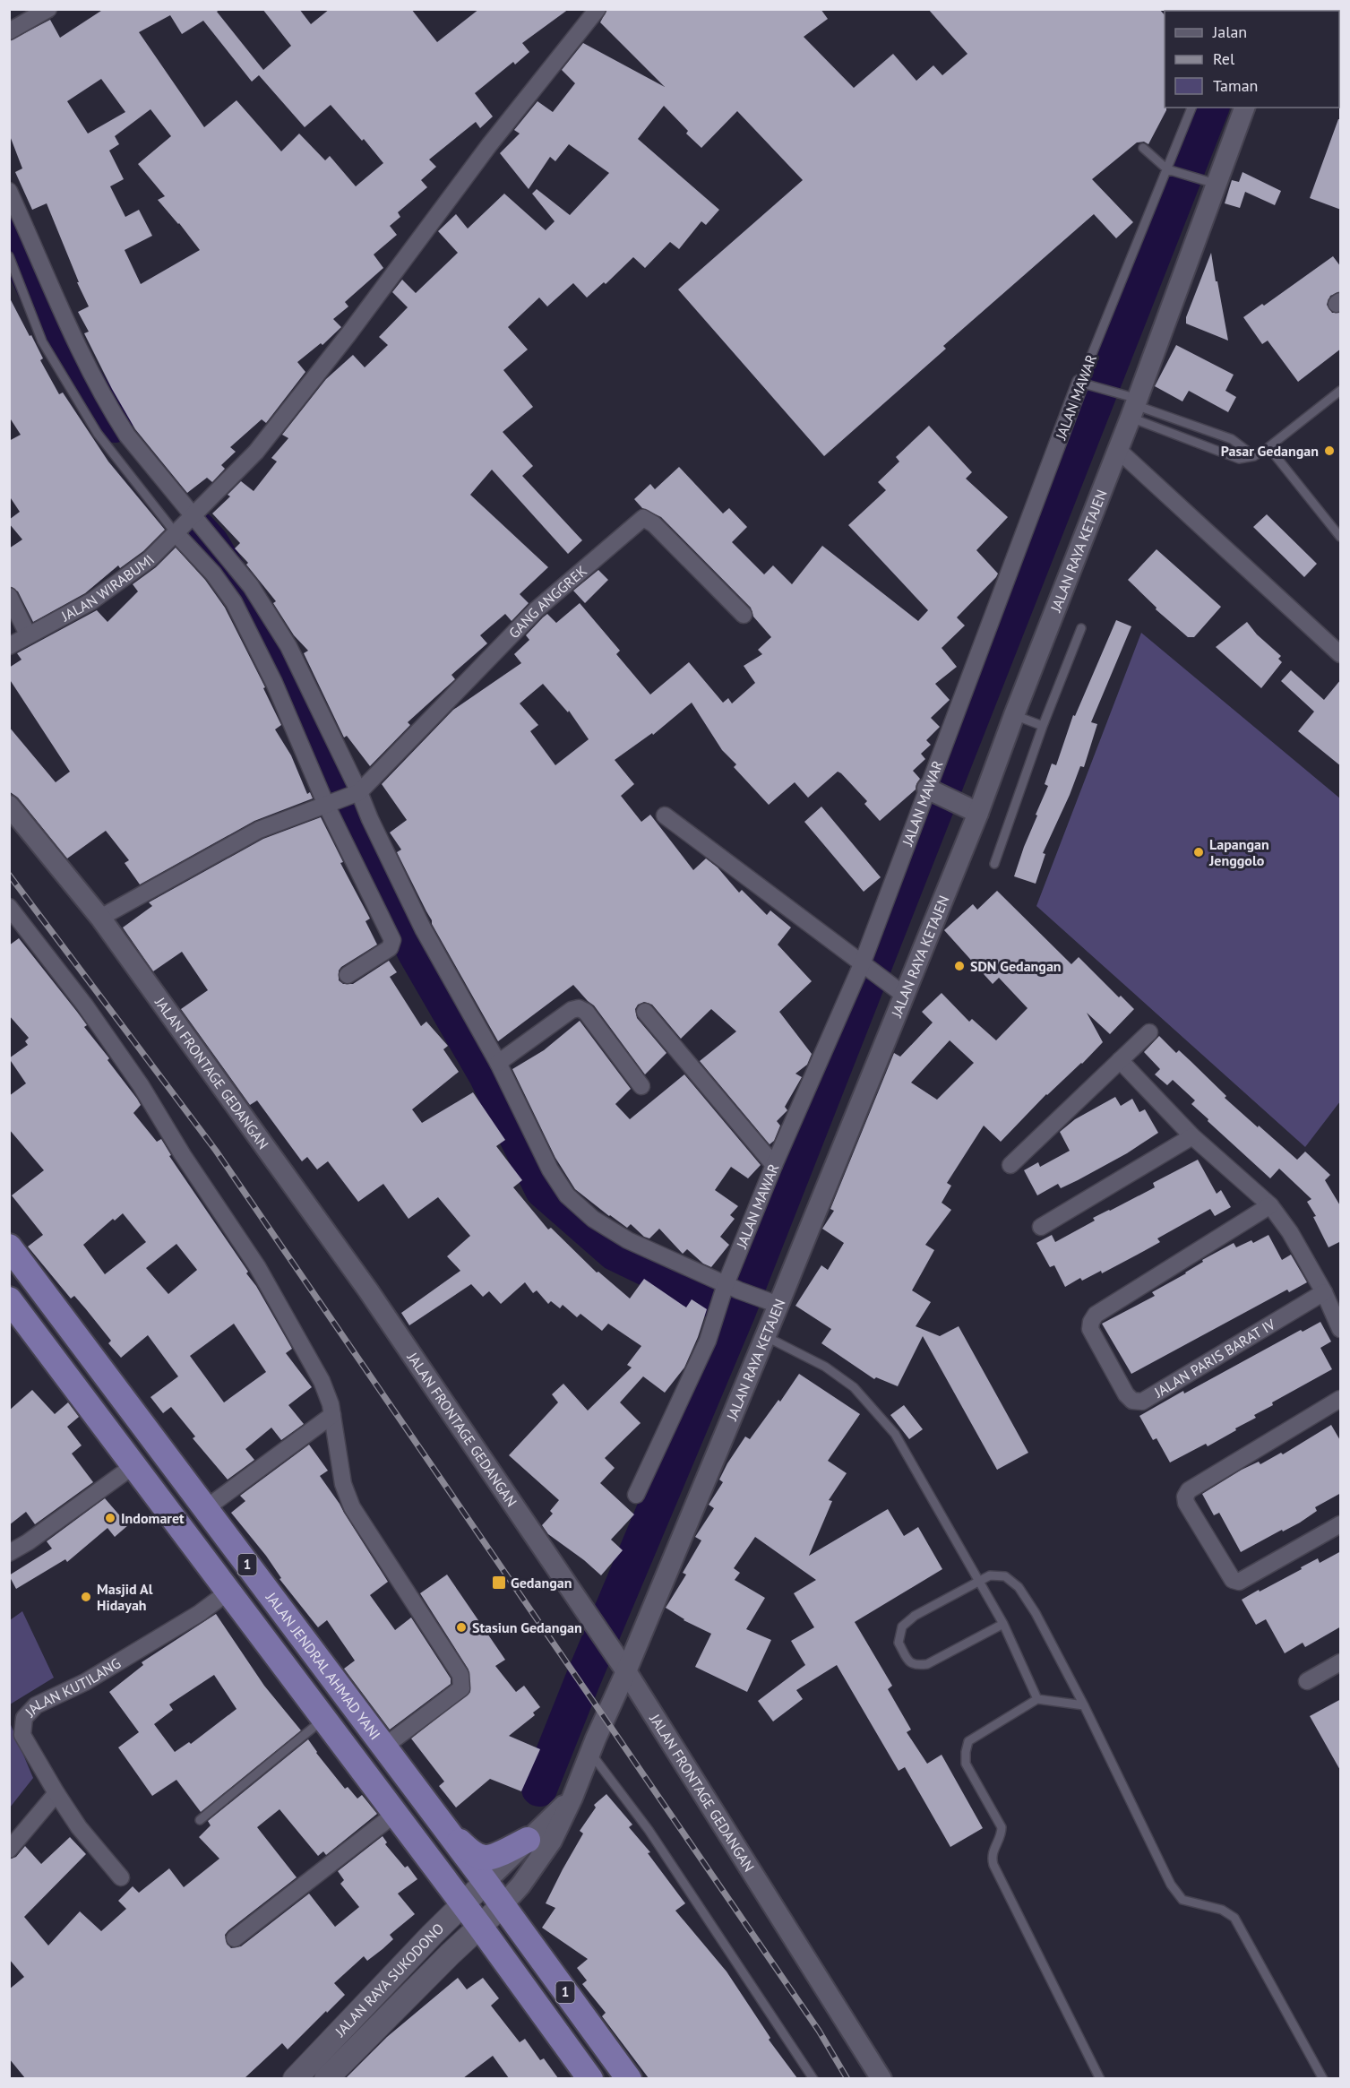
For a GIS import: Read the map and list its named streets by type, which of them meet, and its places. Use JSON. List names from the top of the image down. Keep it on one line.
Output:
{"streets":{"highway":["1","JALAN JENDRAL AHMAD YANI"],"main road":["JALAN RAYA SUKODONO"],"street":["JALAN MAWAR","JALAN RAYA KETAJEN","JALAN WIRABUMI","GANG ANGGREK","JALAN FRONTAGE GEDANGAN","JALAN PARIS BARAT IV","JALAN KUTILANG"]},"crossings":[["JALAN RAYA KETAJEN","JALAN FRONTAGE GEDANGAN"],["JALAN RAYA KETAJEN","1"],["JALAN RAYA KETAJEN","JALAN JENDRAL AHMAD YANI"],["JALAN RAYA KETAJEN","JALAN RAYA SUKODONO"],["1","JALAN JENDRAL AHMAD YANI"],["1","JALAN KUTILANG"],["1","JALAN RAYA SUKODONO"],["JALAN JENDRAL AHMAD YANI","JALAN RAYA SUKODONO"]],"places":{"other":["Pasar Gedangan","Lapangan Jenggolo","SDN Gedangan","Indomaret","Masjid Al Hidayah","Stasiun Gedangan"],"transit":["Gedangan"]},"legend":["Jalan","Rel","Taman"]}
